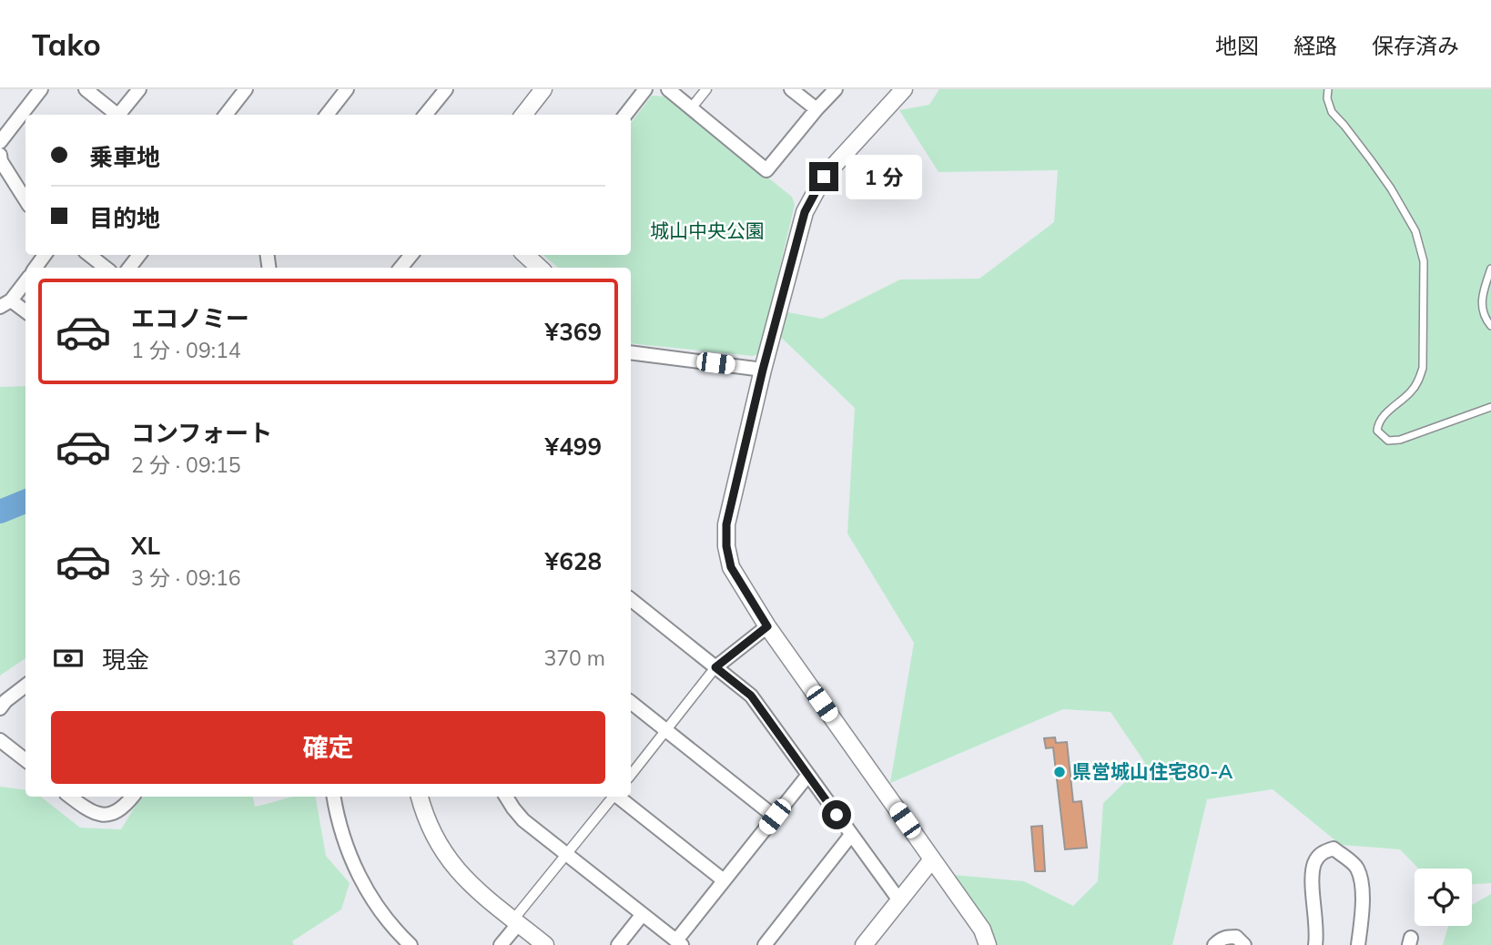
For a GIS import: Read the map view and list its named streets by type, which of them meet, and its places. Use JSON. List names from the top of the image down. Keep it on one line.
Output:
{"parks":["城山中央公園"],"places":["県営城山住宅80-A"],"page":{"header":"Tako","nav":["地図","経路","保存済み"],"banner":["乗車地","目的地"],"bubble":"1 分","list":[{"name":"エコノミー","note":"1 分 · 09:14","value":"¥369"},{"name":"コンフォート","note":"2 分 · 09:15","value":"¥499"},{"name":"XL","note":"3 分 · 09:16","value":"¥628"}],"pay":["現金","370 m"],"buttons":"確定"}}
